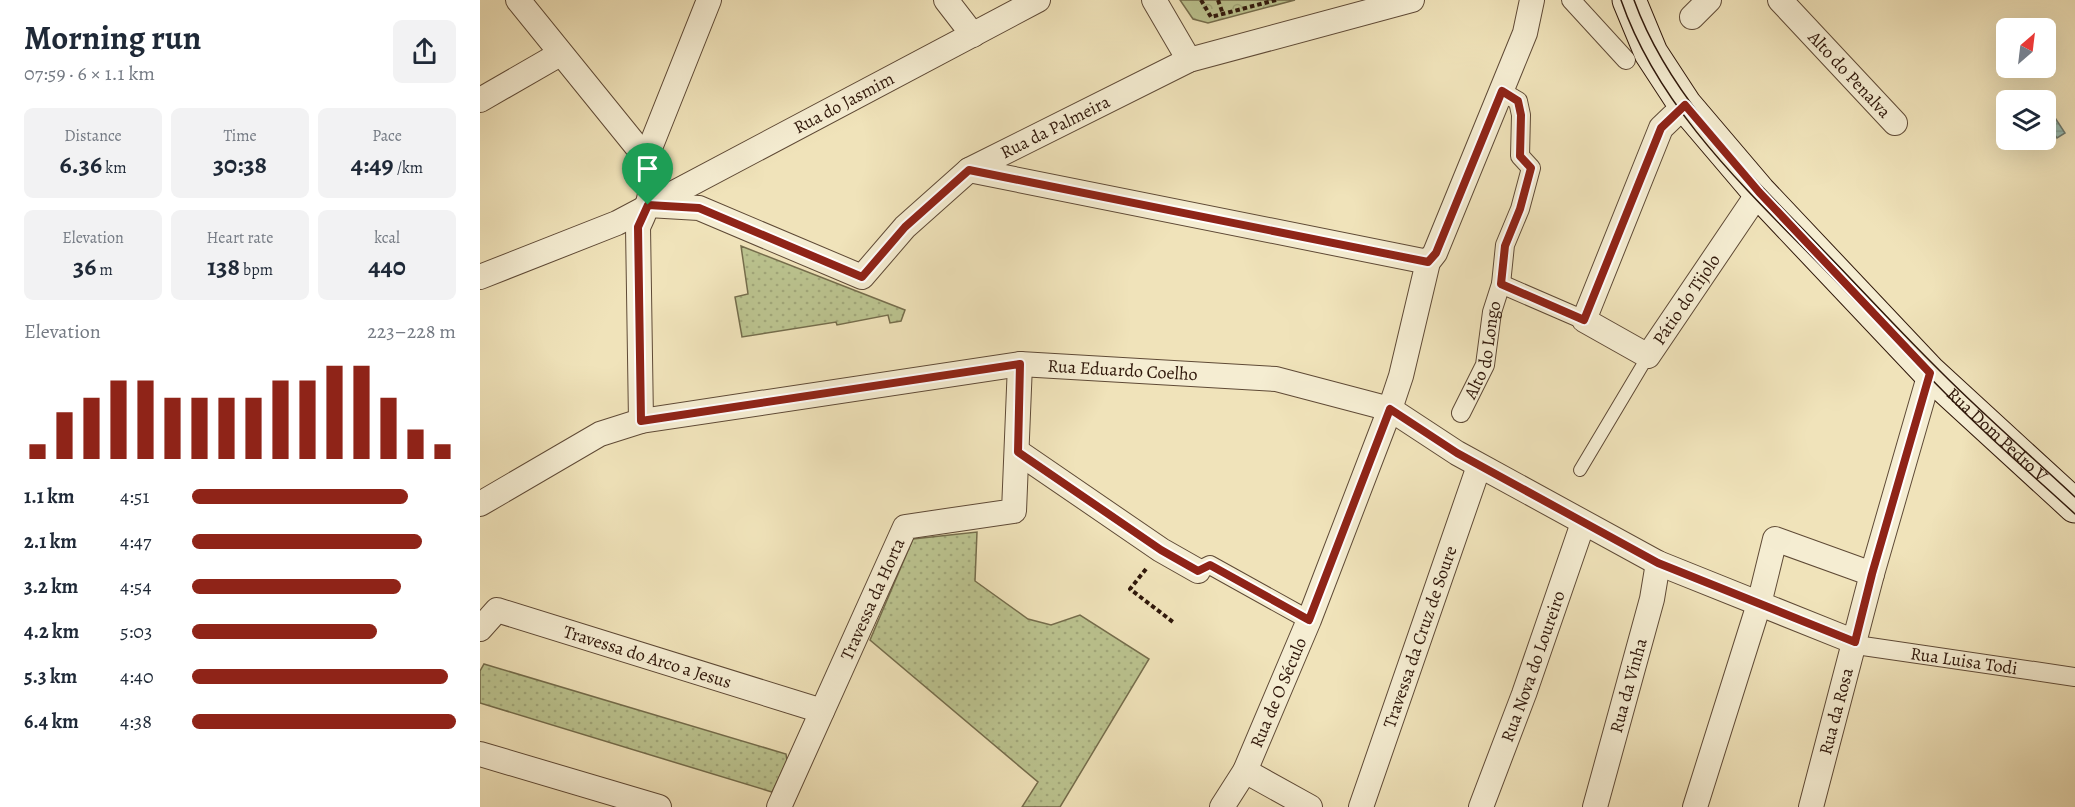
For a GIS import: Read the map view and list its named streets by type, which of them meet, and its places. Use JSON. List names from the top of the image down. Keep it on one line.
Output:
{"streets":{"main road":["Rua Dom Pedro V"],"street":["Alto do Penalva","Rua do Jasmim","Rua da Palmeira","Pátio do Tijolo","Alto do Longo","Rua Eduardo Coelho","Travessa da Horta","Travessa da Cruz de Soure","Travessa do Arco a Jesus","Rua Luisa Todi","Rua Nova do Loureiro","Rua da Vinha","Rua de O Século","Rua da Rosa"]},"crossings":[["Rua do Jasmim","Rua da Palmeira"],["Pátio do Tijolo","Alto do Longo"],["Pátio do Tijolo","Rua Dom Pedro V"],["Alto do Longo","Rua de O Século"],["Rua Eduardo Coelho","Travessa da Horta"],["Rua Eduardo Coelho","Travessa da Cruz de Soure"],["Rua Eduardo Coelho","Rua Luisa Todi"],["Rua Eduardo Coelho","Rua Nova do Loureiro"],["Rua Eduardo Coelho","Rua da Vinha"],["Rua Eduardo Coelho","Rua de O Século"],["Rua Eduardo Coelho","Rua da Rosa"],["Rua Dom Pedro V","Rua da Rosa"],["Travessa da Horta","Travessa do Arco a Jesus"],["Rua Luisa Todi","Rua da Rosa"]],"north":"top right","page":{"heading":["Morning run","07:59 · 6 × 1.1 km"],"stats":[["Distance","6.36 km"],["Time","30:38"],["Pace","4:49 /km"],["Elevation","36 m"],["Heart rate","138 bpm"],["kcal","440"]],"chart":["Elevation","223–228 m"],"list":[{"name":"1.1 km","note":"4:51"},{"name":"2.1 km","note":"4:47"},{"name":"3.2 km","note":"4:54"},{"name":"4.2 km","note":"5:03"},{"name":"5.3 km","note":"4:40"},{"name":"6.4 km","note":"4:38"}]}}
